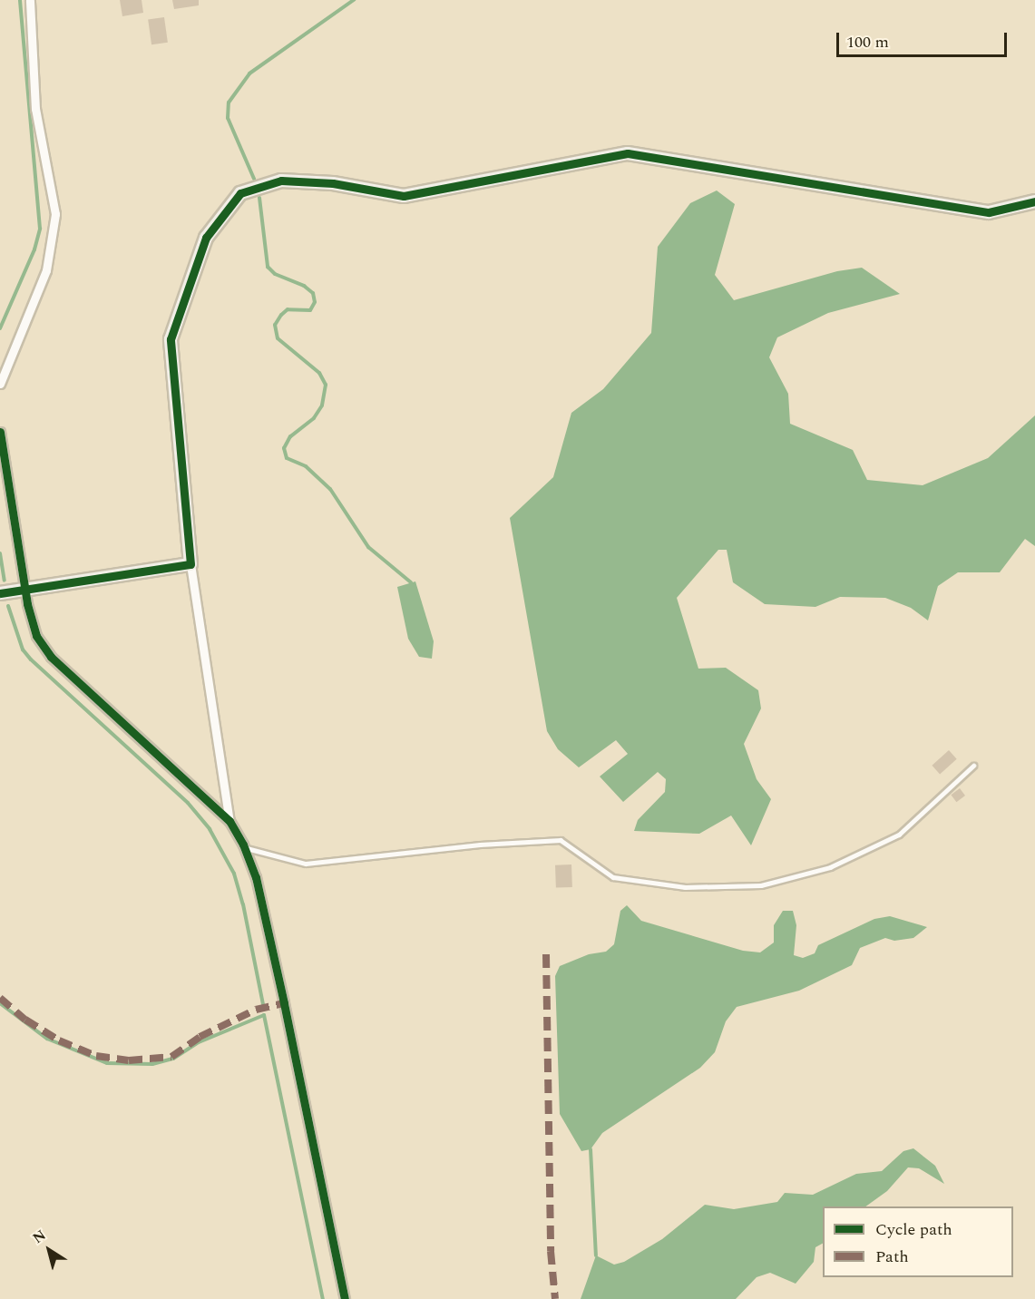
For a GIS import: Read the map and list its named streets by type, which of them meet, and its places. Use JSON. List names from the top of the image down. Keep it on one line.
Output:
{"legend":["Cycle path","Path"],"scale_bar":"100 m","north":"top left"}
